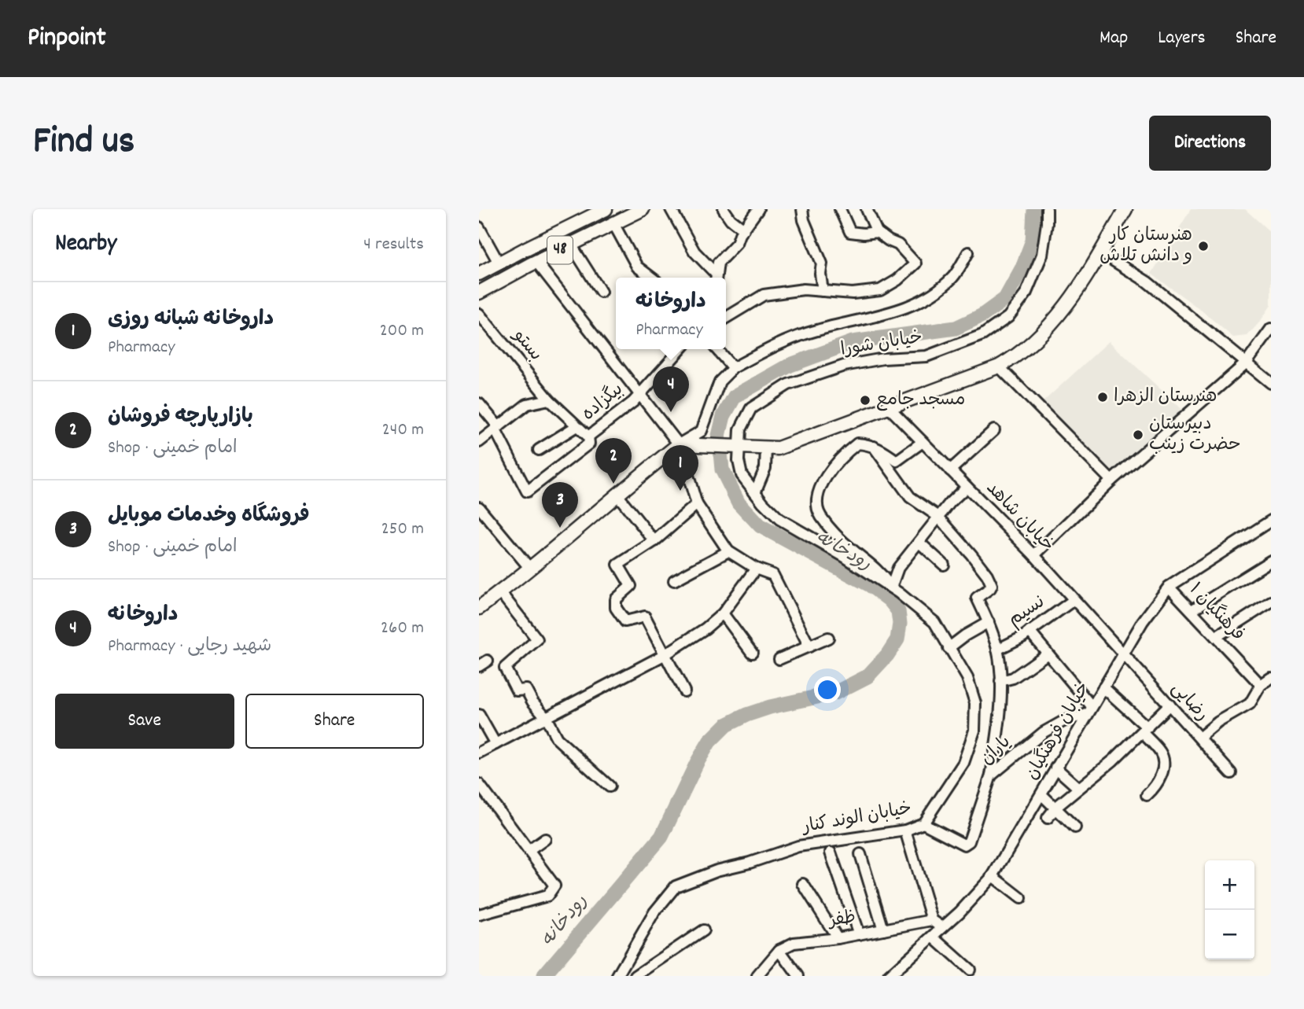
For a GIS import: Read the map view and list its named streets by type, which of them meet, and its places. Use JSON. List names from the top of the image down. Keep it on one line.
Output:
{"streets":{"main road":["48"],"street":["خیابان شورا","بستو","بیگزاده","خیابان شاهد","نسیم","فرهنگیان ۱","رضایی","خیابان فرهنگیان","یاران","خیابان الوند کنار","ظفر"]},"crossings":[["خیابان شورا","خیابان الوند کنار"],["بستو","بیگزاده"],["خیابان شاهد","نسیم"],["خیابان شاهد","رضایی"],["خیابان شاهد","خیابان فرهنگیان"],["فرهنگیان ۱","خیابان فرهنگیان"],["رضایی","خیابان فرهنگیان"],["خیابان فرهنگیان","یاران"],["یاران","خیابان الوند کنار"]],"water":["رودخانه"],"places":["هنرستان کار و دانش تلاش","هنرستان الزهرا","مسجد جامع","دبیرستان حضرت زینب"],"page":{"header":"Pinpoint","nav":["Map","Layers","Share"],"title":"Find us","buttons":["Directions",["Save","Share"]],"heading":["Nearby","4 results"],"popup":["داروخانه","Pharmacy"],"list":[{"mark":"1","name":"داروخانه شبانه روزی","note":"Pharmacy","value":"200 m"},{"mark":"2","name":"بازارپارچه فروشان","note":"Shop · امام خمینی","value":"240 m"},{"mark":"3","name":"فروشگاه وخدمات موبایل","note":"Shop · امام خمینی","value":"250 m"},{"mark":"4","name":"داروخانه","note":"Pharmacy · شهید رجایی","value":"260 m"}],"pins":["4","2","1","3"],"map_buttons":["+","−"]}}
